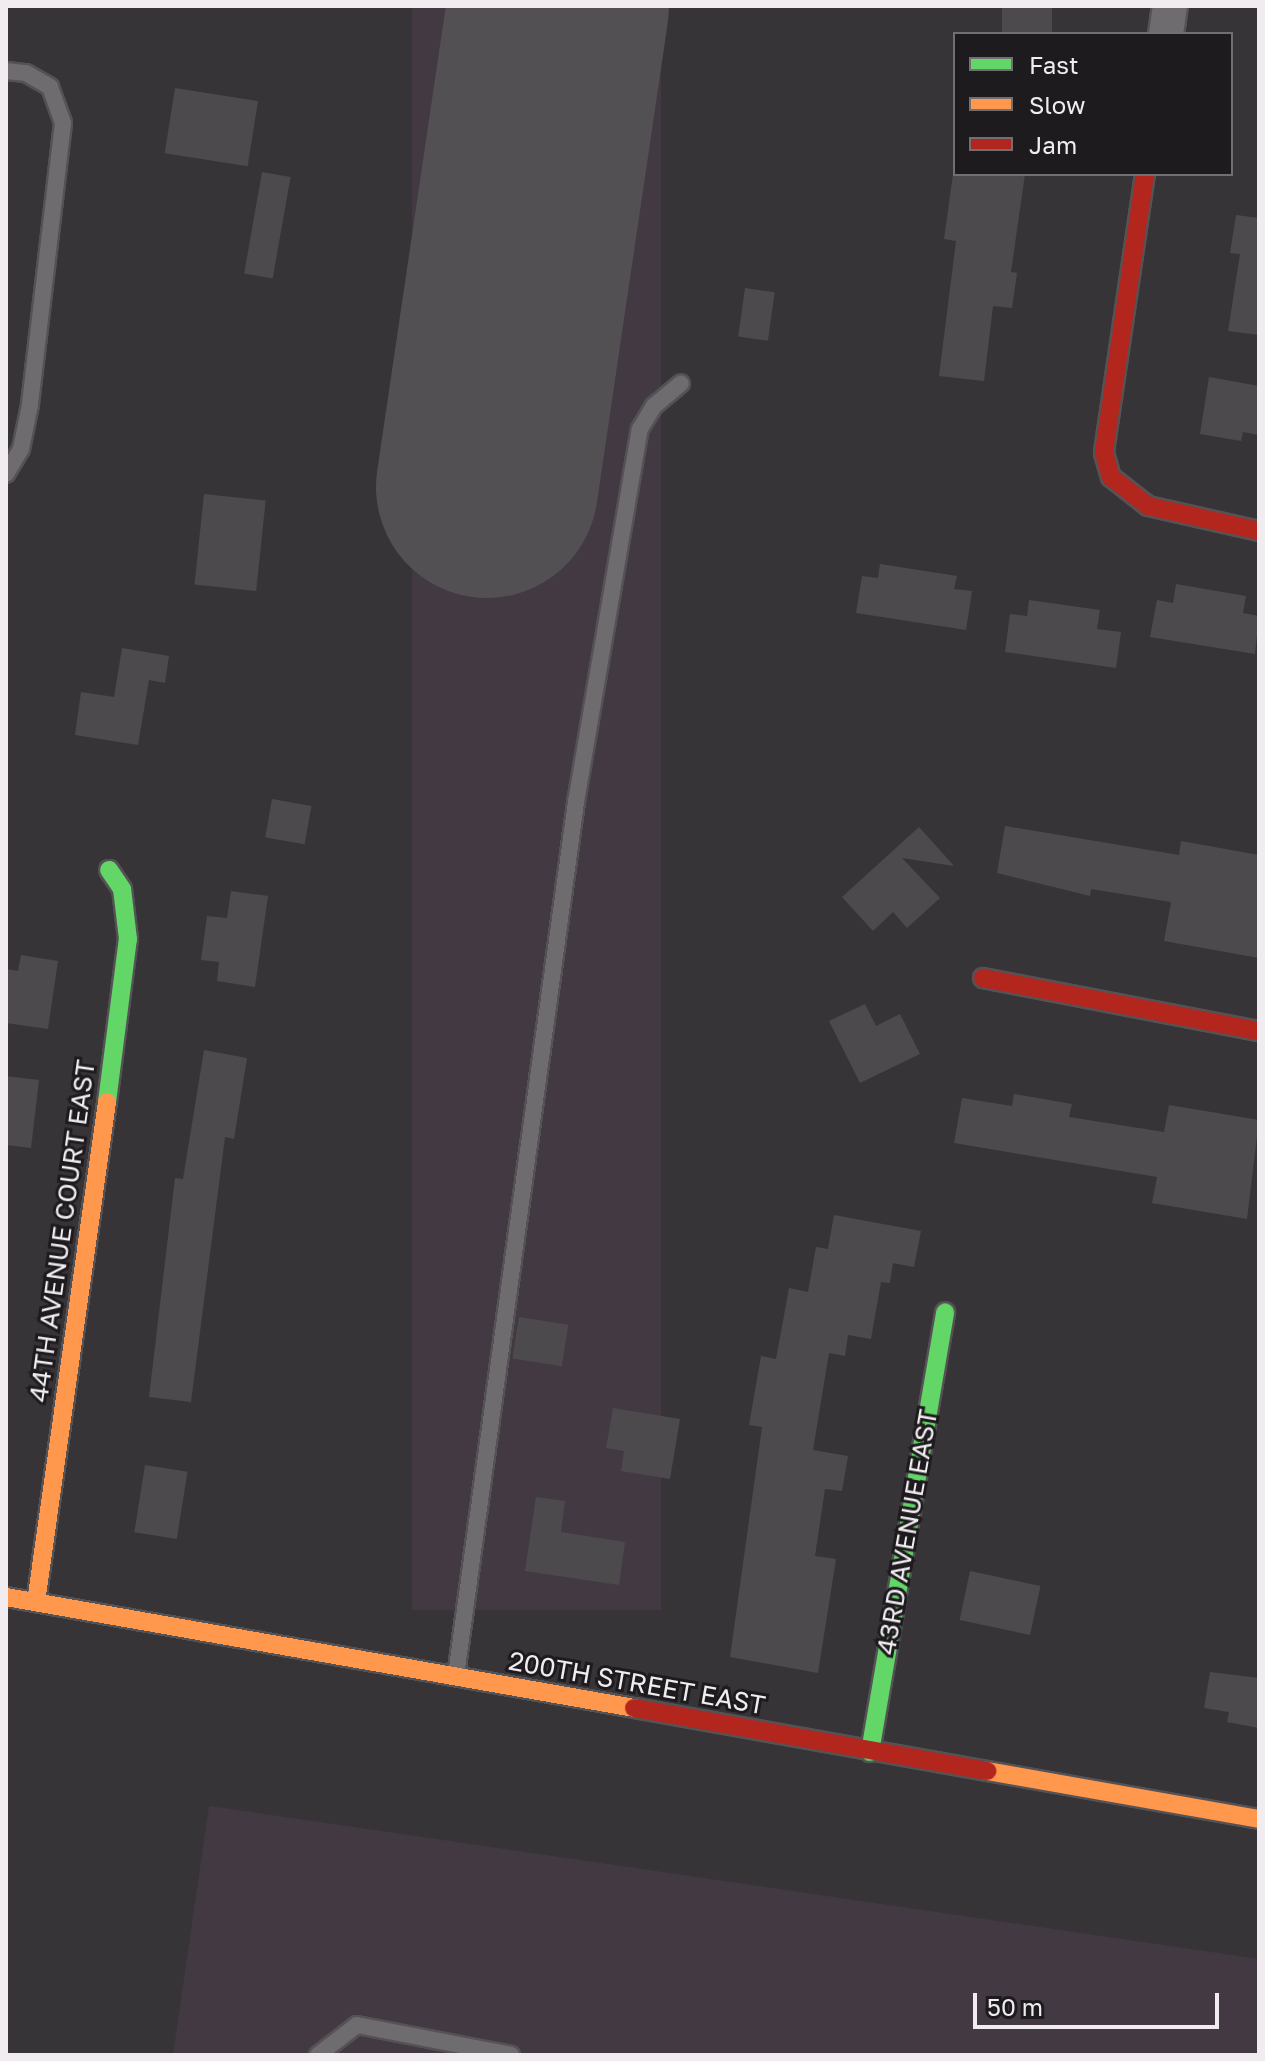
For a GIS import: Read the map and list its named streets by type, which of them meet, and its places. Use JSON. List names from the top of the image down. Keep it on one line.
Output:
{"streets":{"street":["44TH AVENUE COURT EAST","43RD AVENUE EAST","200TH STREET EAST"]},"crossings":[["44TH AVENUE COURT EAST","200TH STREET EAST"],["43RD AVENUE EAST","200TH STREET EAST"]],"legend":["Fast","Slow","Jam"],"scale_bar":"50 m"}
